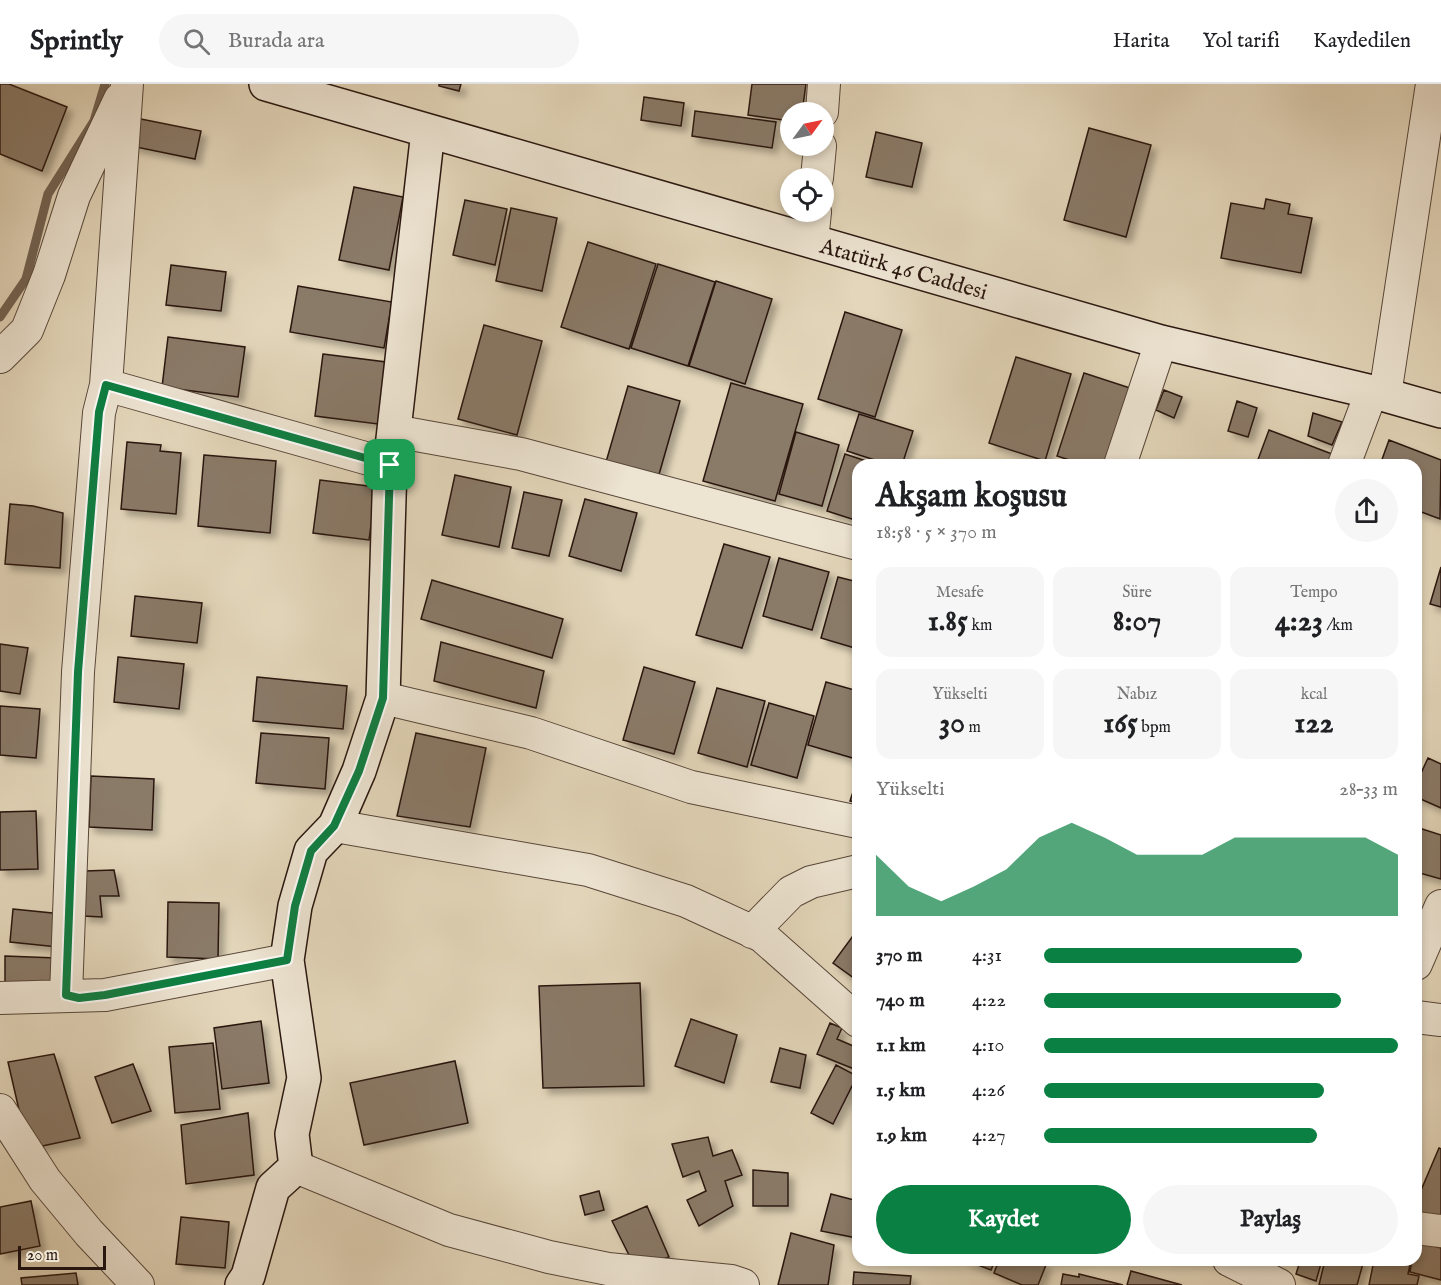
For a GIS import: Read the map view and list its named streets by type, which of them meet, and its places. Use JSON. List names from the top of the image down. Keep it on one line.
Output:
{"streets":{"street":["Atatürk 46 Caddesi"]},"scale_bar":"20 m","north":"top right","page":{"header":"Sprintly","search":"Burada ara","nav":["Harita","Yol tarifi","Kaydedilen"],"heading":["Akşam koşusu","18:58 · 5 × 370 m"],"stats":[["Mesafe","1.85 km"],["Süre","8:07"],["Tempo","4:23 /km"],["Yükselti","30 m"],["Nabız","165 bpm"],["kcal","122"]],"chart":["Yükselti","28–33 m"],"list":[{"name":"370 m","note":"4:31"},{"name":"740 m","note":"4:22"},{"name":"1.1 km","note":"4:10"},{"name":"1.5 km","note":"4:26"},{"name":"1.9 km","note":"4:27"}],"buttons":["Kaydet","Paylaş"],"scale":"20 m"}}
